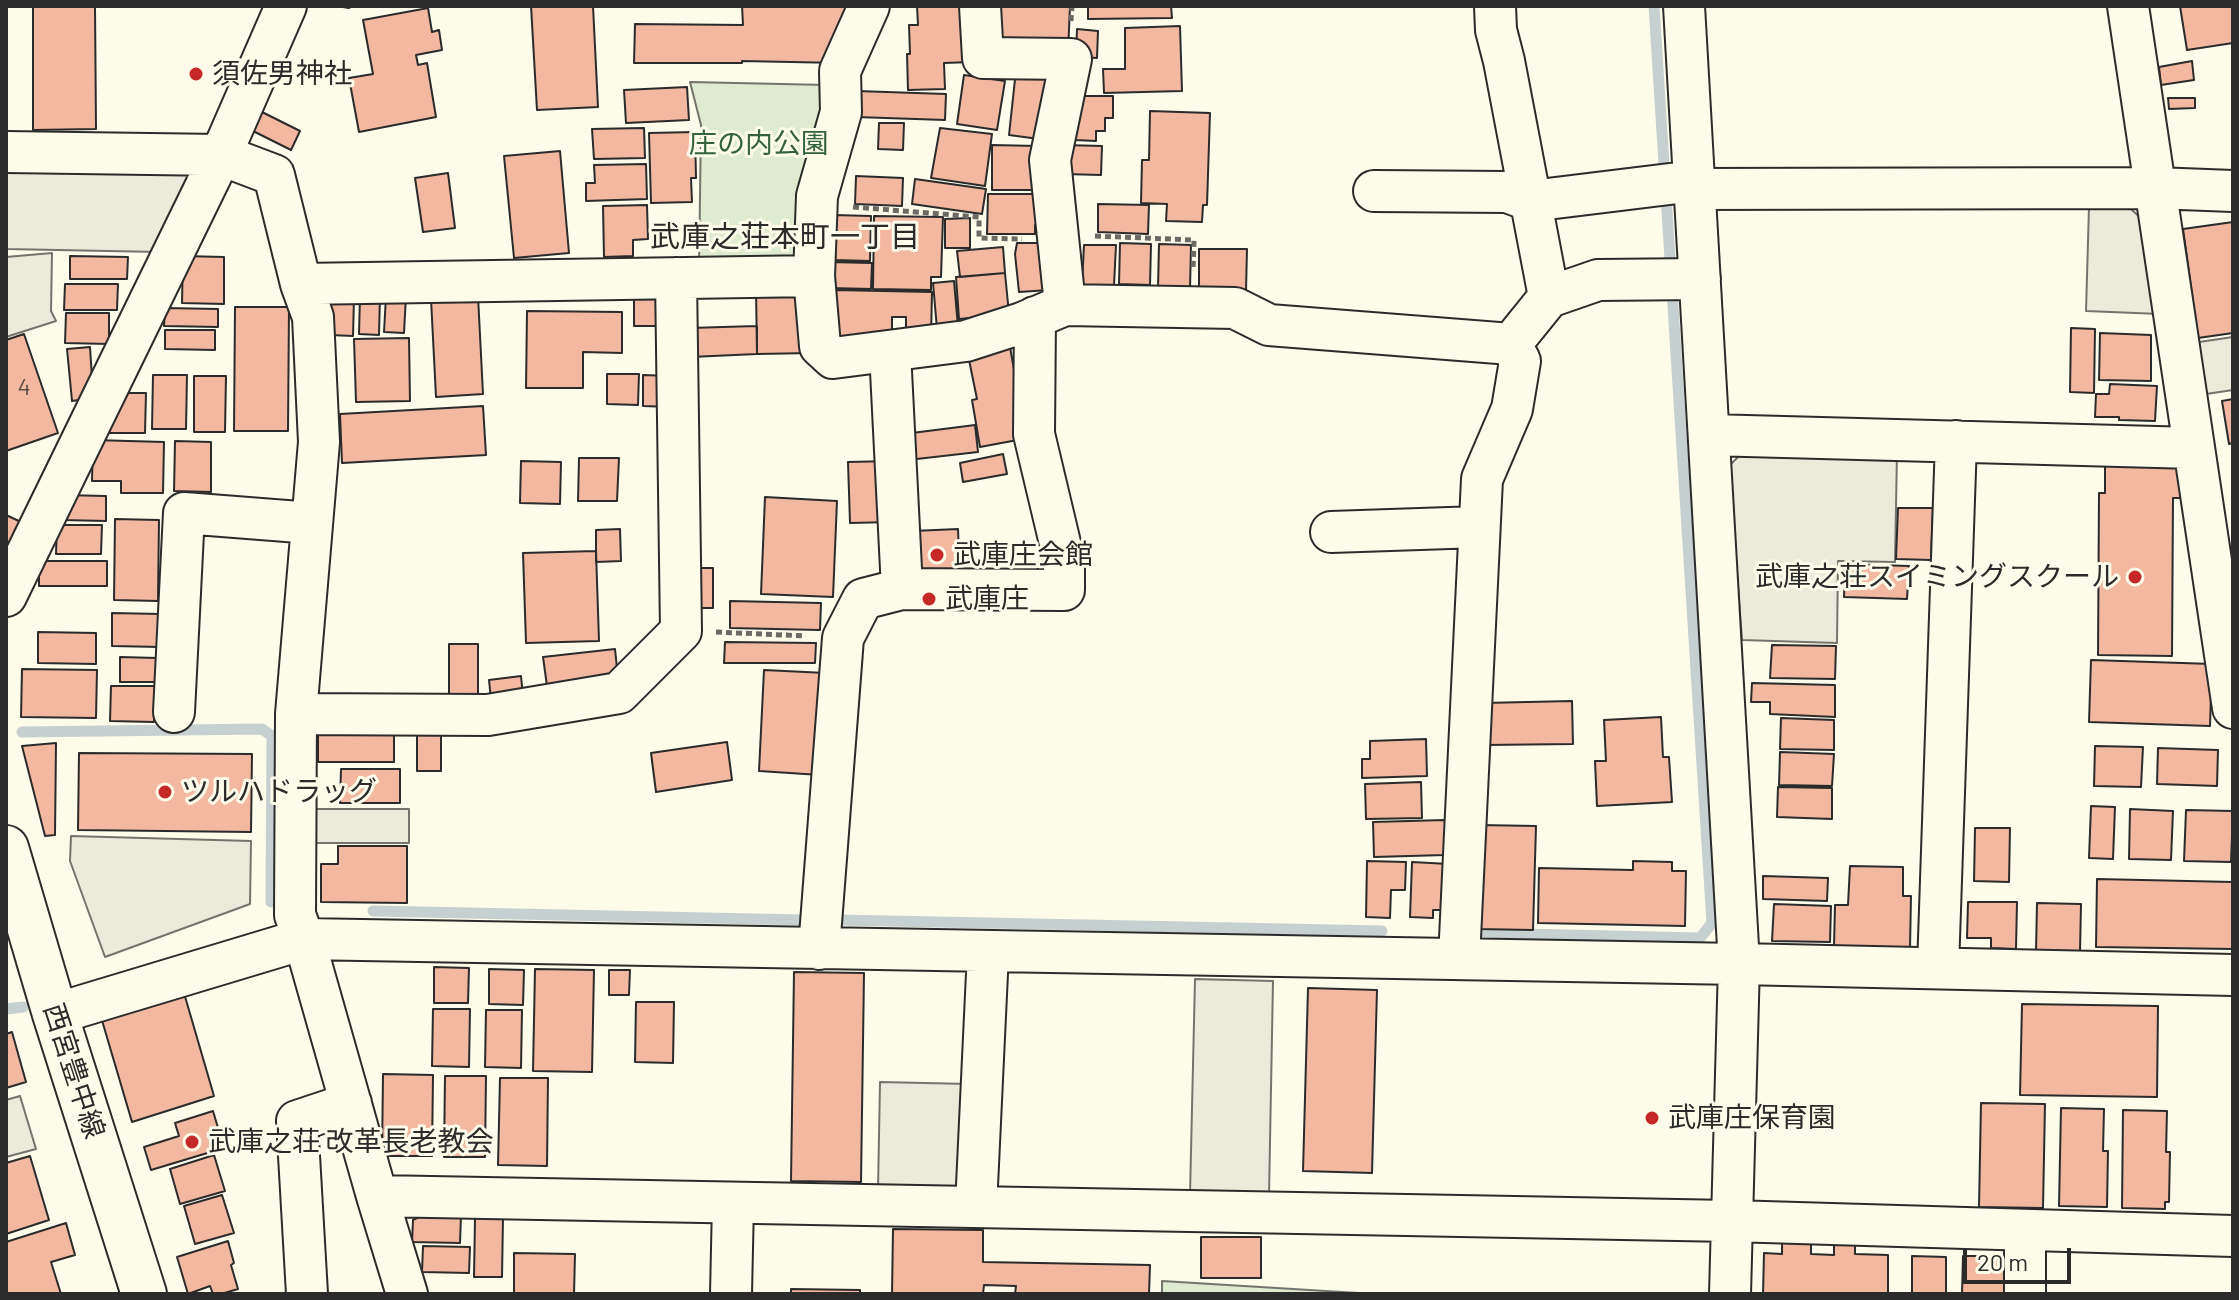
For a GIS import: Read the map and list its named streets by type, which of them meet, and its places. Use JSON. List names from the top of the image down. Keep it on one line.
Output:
{"streets":{"main road":["西宮豊中線"]},"districts":["武庫之荘本町一丁目"],"parks":["庄の内公園"],"places":["須佐男神社","武庫庄会館","武庫之荘スイミングスクール","武庫庄","ツルハドラッグ","武庫庄保育園","武庫之荘 改革長老教会"],"house_numbers":["4"],"scale_bar":"20 m"}
